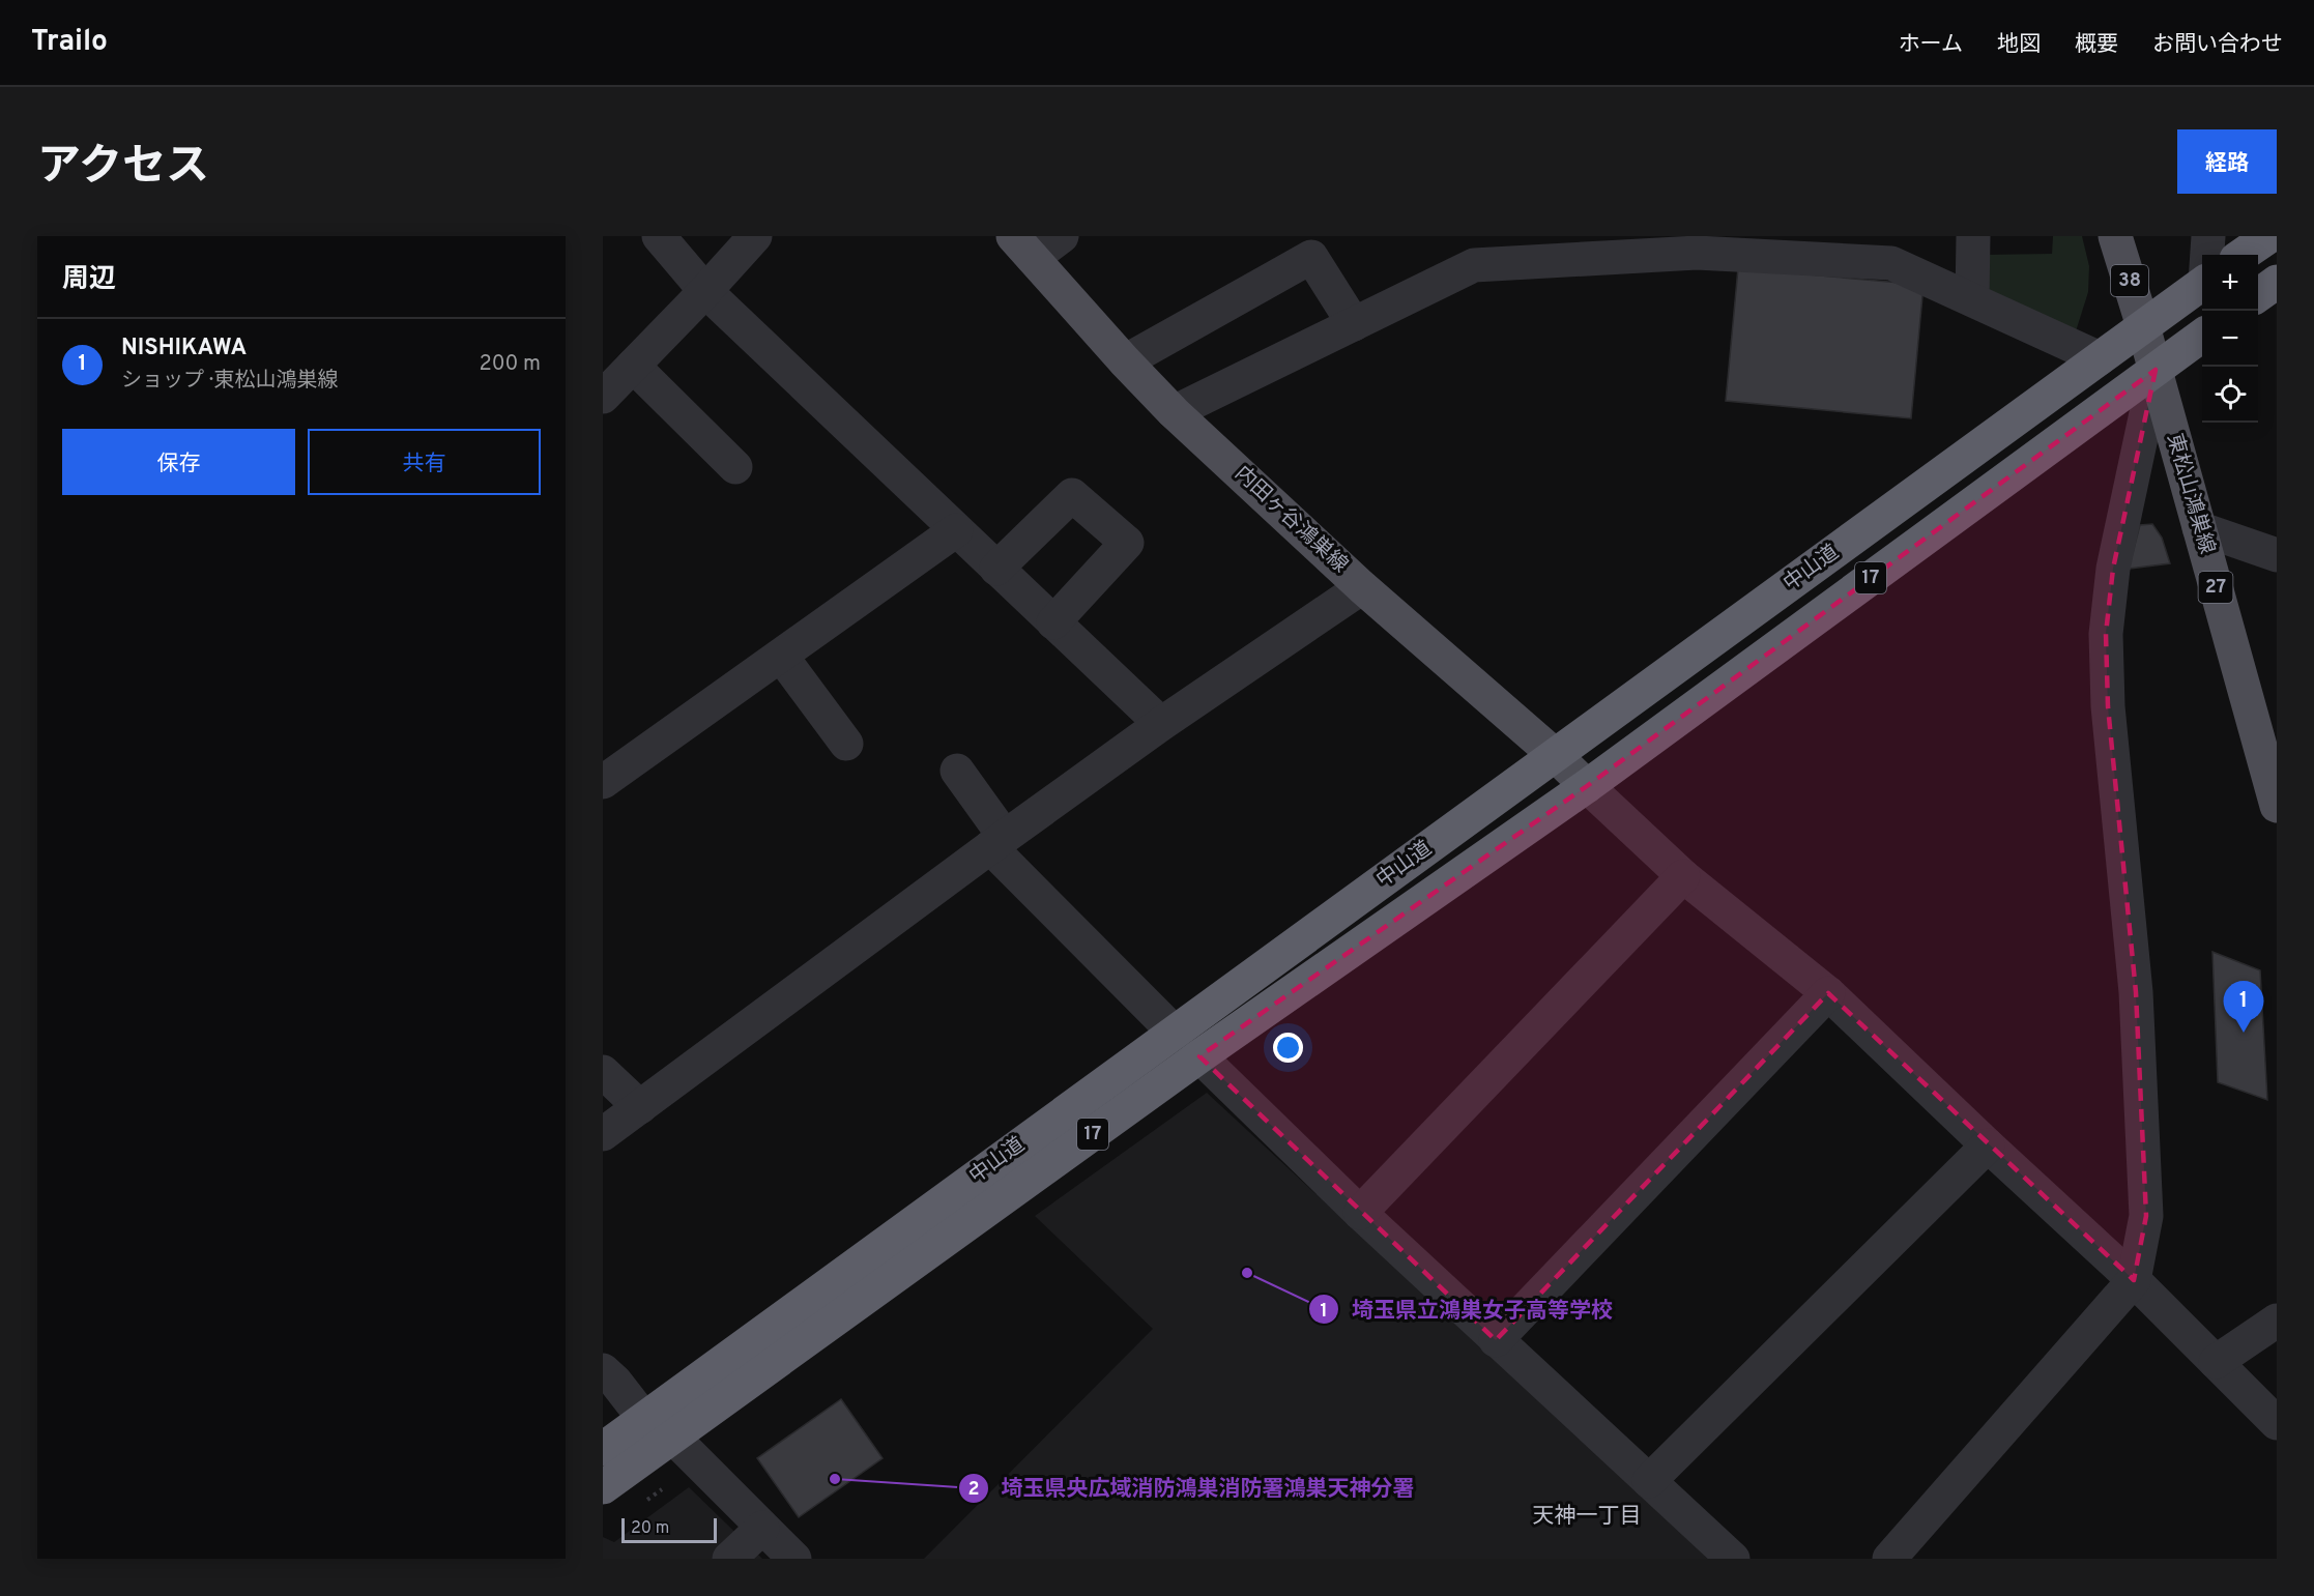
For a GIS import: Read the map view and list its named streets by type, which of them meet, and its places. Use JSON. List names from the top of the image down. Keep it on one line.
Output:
{"streets":{"highway":["中山道","17"],"main road":["38","東松山鴻巣線","内田ヶ谷鴻巣線","27"]},"crossings":[["38","東松山鴻巣線"],["38","中山道"],["東松山鴻巣線","中山道"],["内田ヶ谷鴻巣線","中山道"]],"districts":["天神一丁目"],"places":["埼玉県立鴻巣女子高等学校","埼玉県央広域消防鴻巣消防署鴻巣天神分署"],"scale_bar":"20 m","page":{"header":"Trailo","nav":["ホーム","地図","概要","お問い合わせ"],"title":"アクセス","buttons":["経路",["保存","共有"]],"heading":"周辺","map_buttons":["+","−"],"list":[{"mark":"1","name":"NISHIKAWA","note":"ショップ · 東松山鴻巣線","value":"200 m"}],"pins":"1","scale":"20 m"}}
